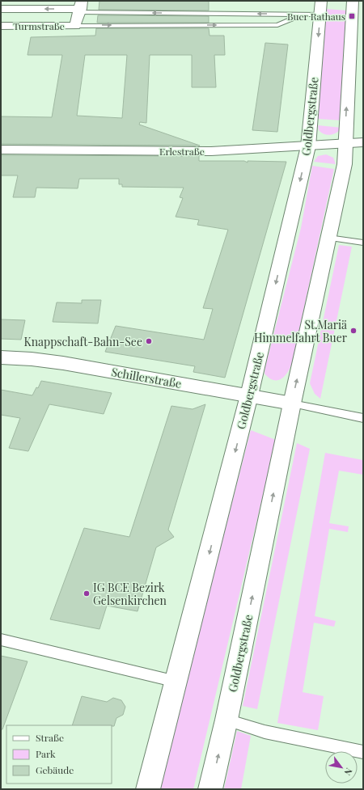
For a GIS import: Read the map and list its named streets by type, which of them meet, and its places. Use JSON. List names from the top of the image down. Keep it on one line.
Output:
{"streets":{"street":["Turmstraße","Goldbergstraße","Erlestraße","Schillerstraße"]},"crossings":[["Goldbergstraße","Erlestraße"],["Goldbergstraße","Schillerstraße"]],"places":{"transit":["Buer Rathaus"],"other":["St.Mariä Himmelfahrt Buer","Knappschaft-Bahn-See","IG BCE Bezirk Gelsenkirchen"]},"legend":["Straße","Park","Gebäude"],"north":"bottom right"}
